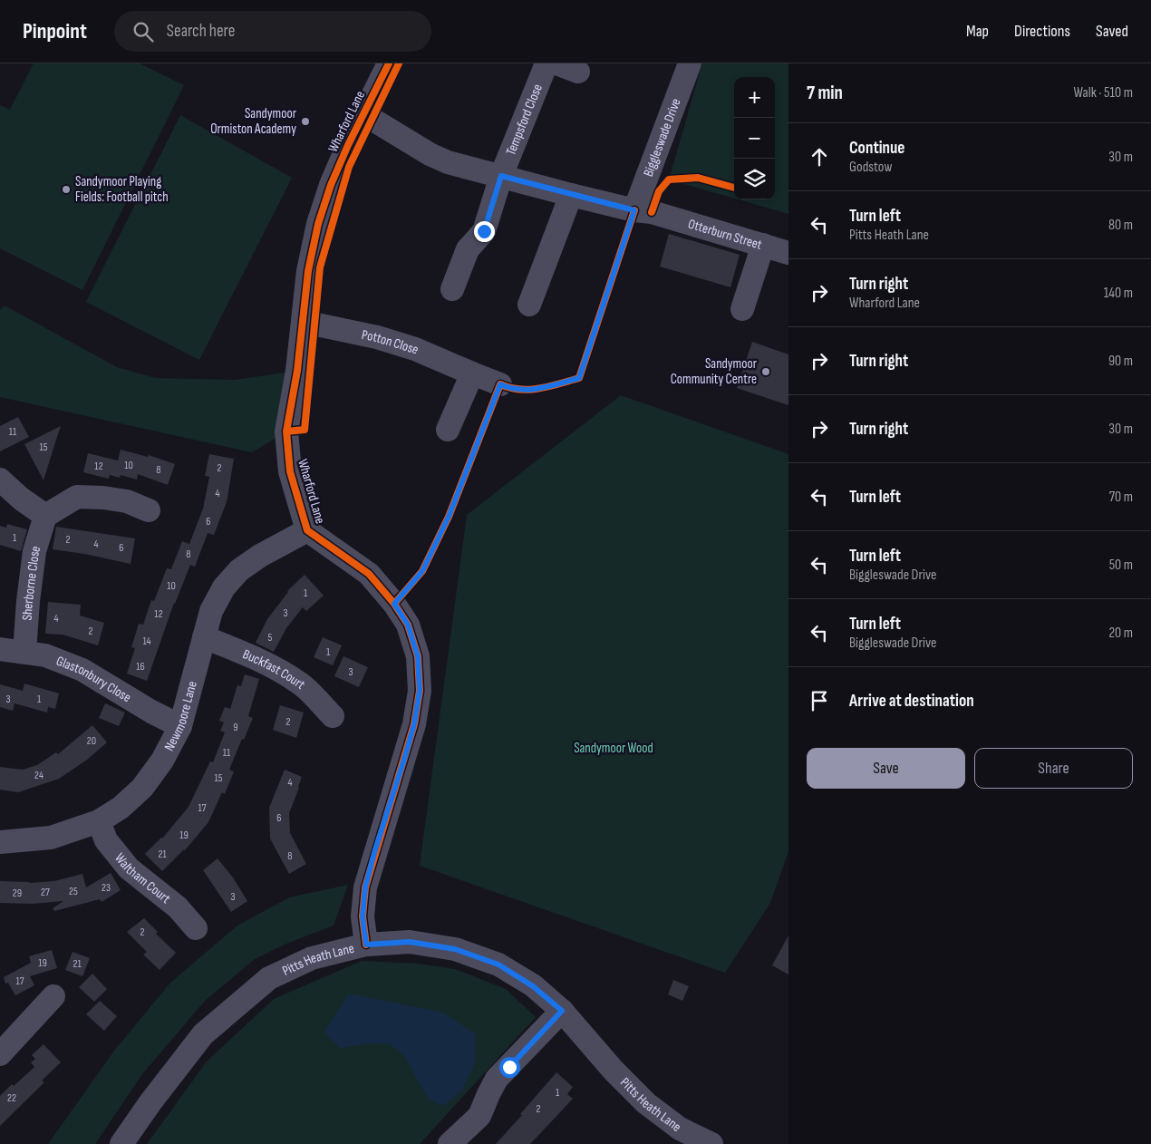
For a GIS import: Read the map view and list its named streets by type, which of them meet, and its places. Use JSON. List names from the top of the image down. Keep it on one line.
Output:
{"streets":{"street":["Tempsford Close","Wharford Lane","Biggleswade Drive","Otterburn Street","Potton Close","Sherborne Close","Buckfast Court","Glastonbury Close","Newmoore Lane","Waltham Court","Pitts Heath Lane"]},"crossings":[["Wharford Lane","Potton Close"],["Wharford Lane","Newmoore Lane"],["Wharford Lane","Pitts Heath Lane"],["Biggleswade Drive","Otterburn Street"],["Sherborne Close","Glastonbury Close"],["Buckfast Court","Newmoore Lane"],["Glastonbury Close","Newmoore Lane"],["Newmoore Lane","Waltham Court"]],"parks":["Sandymoor Wood"],"places":["Sandymoor Ormiston Academy","Sandymoor Playing Fields: Football pitch","Sandymoor Community Centre"],"house_numbers":["11","15","10","12","2","8","4","6","1","2","4","6","8","10","1","3","12","4","2","5","14","1","16","3","3","1","2","9","20","11","24","15","4","17","6","19","21","8","23","25","27","29","3","2","19","21","17","1","22","2"],"page":{"header":"Pinpoint","search":"Search here","nav":["Map","Directions","Saved"],"heading":["7 min","Walk · 510 m"],"map_buttons":["+","−"],"list":[["Continue","Godstow","30 m"],["Turn left","Pitts Heath Lane","80 m"],["Turn right","Wharford Lane","140 m"],["Turn right","90 m"],["Turn right","30 m"],["Turn left","70 m"],["Turn left","Biggleswade Drive","50 m"],["Turn left","Biggleswade Drive","20 m"],"Arrive at destination"],"buttons":["Save","Share"]}}
